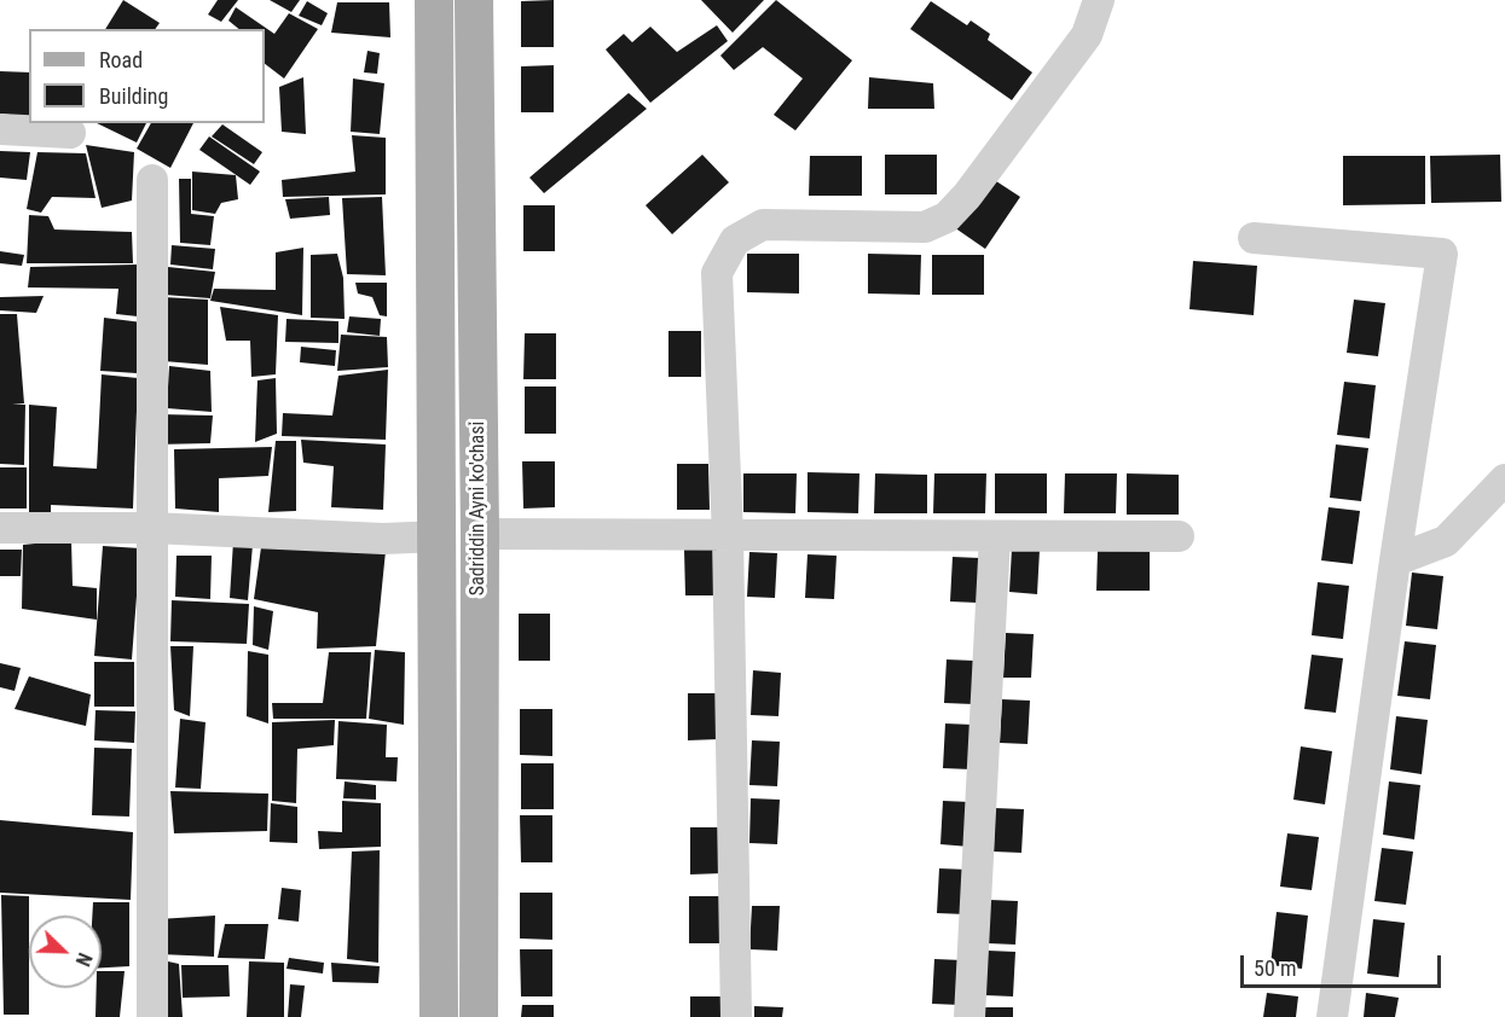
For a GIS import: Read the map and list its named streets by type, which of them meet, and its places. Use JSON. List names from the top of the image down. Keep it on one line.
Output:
{"streets":{"main road":["Sadriddin Ayni ko'chasi"]},"legend":["Road","Building"],"scale_bar":"50 m","north":"bottom right"}
